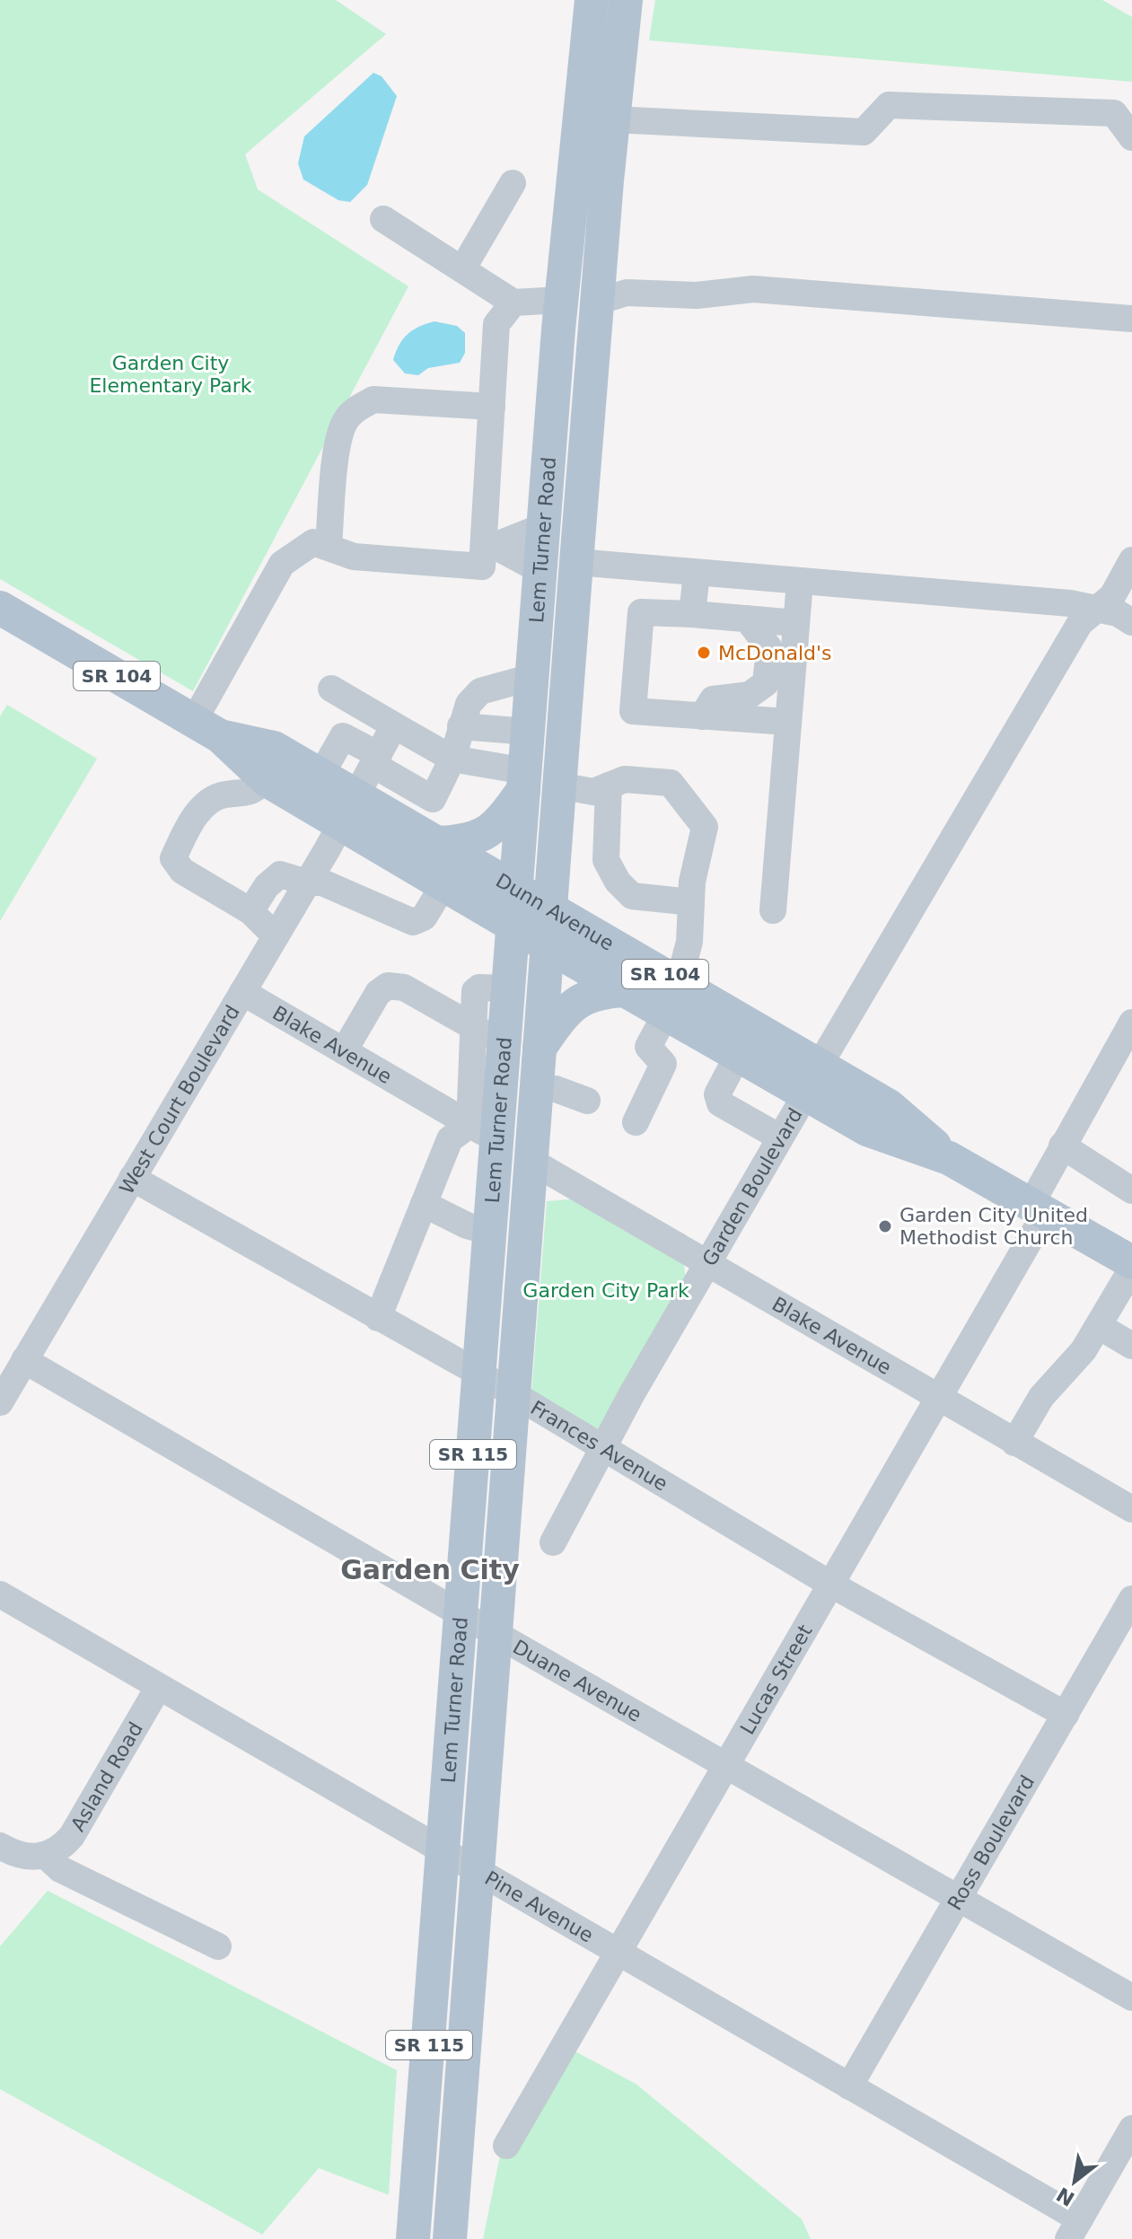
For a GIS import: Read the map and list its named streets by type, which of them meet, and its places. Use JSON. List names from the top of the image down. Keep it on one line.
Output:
{"streets":{"main road":["Lem Turner Road","SR 104","Dunn Avenue","SR 115"],"street":["Blake Avenue","West Court Boulevard","Garden Boulevard","Frances Avenue","Lucas Street","Duane Avenue","Asland Road","Ross Boulevard","Pine Avenue"]},"crossings":[["Lem Turner Road","Dunn Avenue"],["Lem Turner Road","Blake Avenue"],["Lem Turner Road","Frances Avenue"],["Lem Turner Road","Duane Avenue"],["Lem Turner Road","Pine Avenue"],["Dunn Avenue","West Court Boulevard"],["Dunn Avenue","Garden Boulevard"],["Dunn Avenue","Lucas Street"],["Blake Avenue","West Court Boulevard"],["Blake Avenue","Garden Boulevard"],["Blake Avenue","Lucas Street"],["West Court Boulevard","Frances Avenue"],["West Court Boulevard","Duane Avenue"],["Garden Boulevard","Frances Avenue"],["Frances Avenue","Lucas Street"],["Frances Avenue","Ross Boulevard"],["Lucas Street","Duane Avenue"],["Lucas Street","Pine Avenue"],["Duane Avenue","Ross Boulevard"],["Asland Road","Pine Avenue"],["Ross Boulevard","Pine Avenue"]],"districts":["Garden City"],"parks":["Garden City Elementary Park","Garden City Park"],"places":["McDonald's","Garden City United Methodist Church"],"north":"bottom left"}
